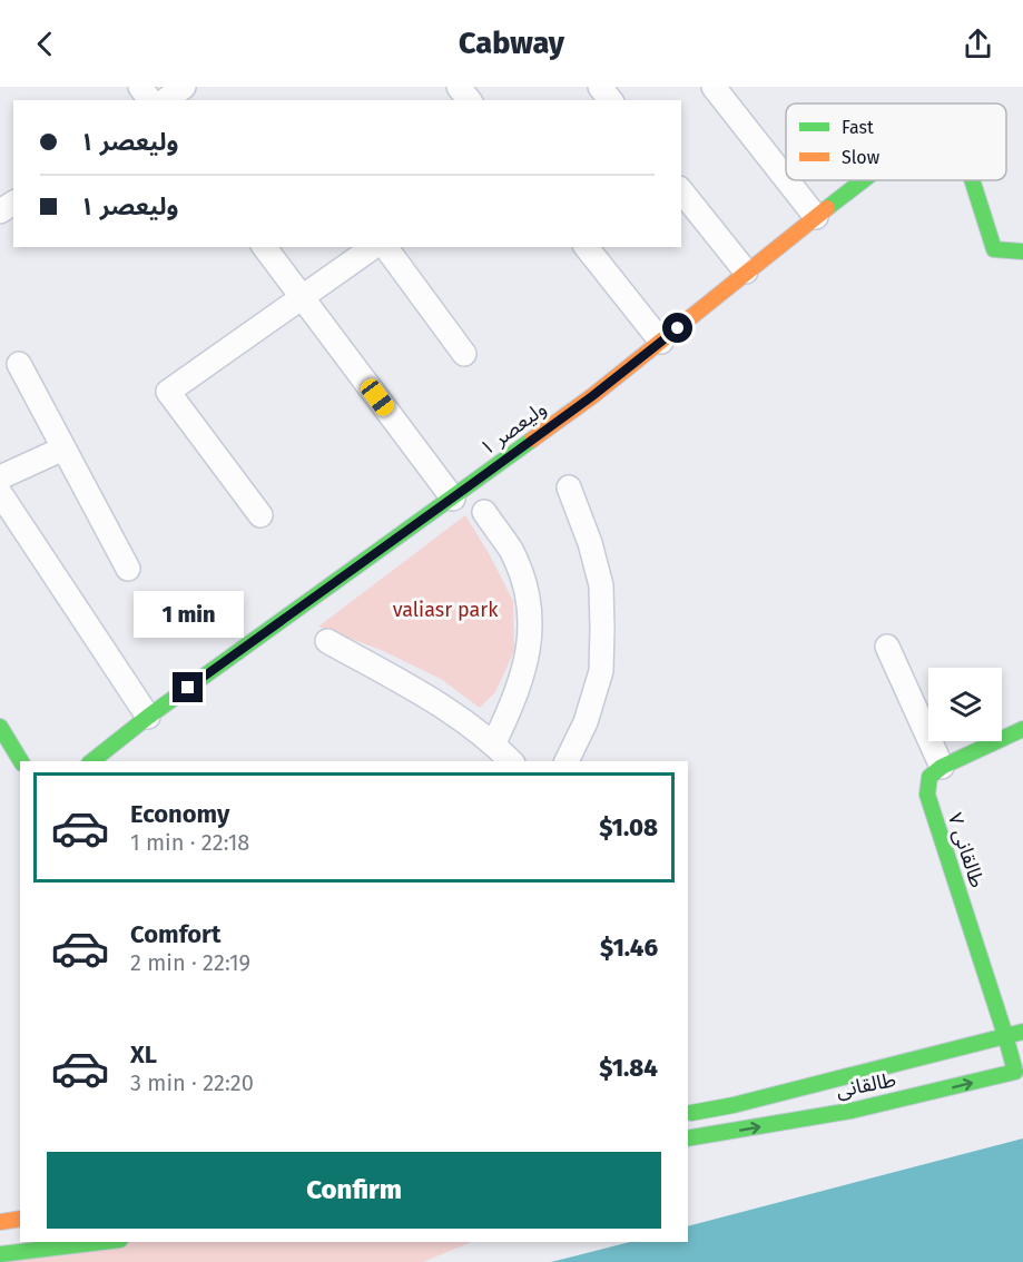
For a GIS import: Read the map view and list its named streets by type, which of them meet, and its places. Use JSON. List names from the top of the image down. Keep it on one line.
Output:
{"streets":{"street":["ولیعصر ۱","طالقانی ۷","طالقانی"]},"crossings":[["طالقانی ۷","طالقانی"]],"parks":["valiasr park"],"legend":["Fast","Slow"],"page":{"header":"Cabway","banner":["ولیعصر ۱","ولیعصر ۱"],"bubble":"1 min","list":[{"name":"Economy","note":"1 min · 22:18","value":"$1.08"},{"name":"Comfort","note":"2 min · 22:19","value":"$1.46"},{"name":"XL","note":"3 min · 22:20","value":"$1.84"}],"buttons":"Confirm"}}
